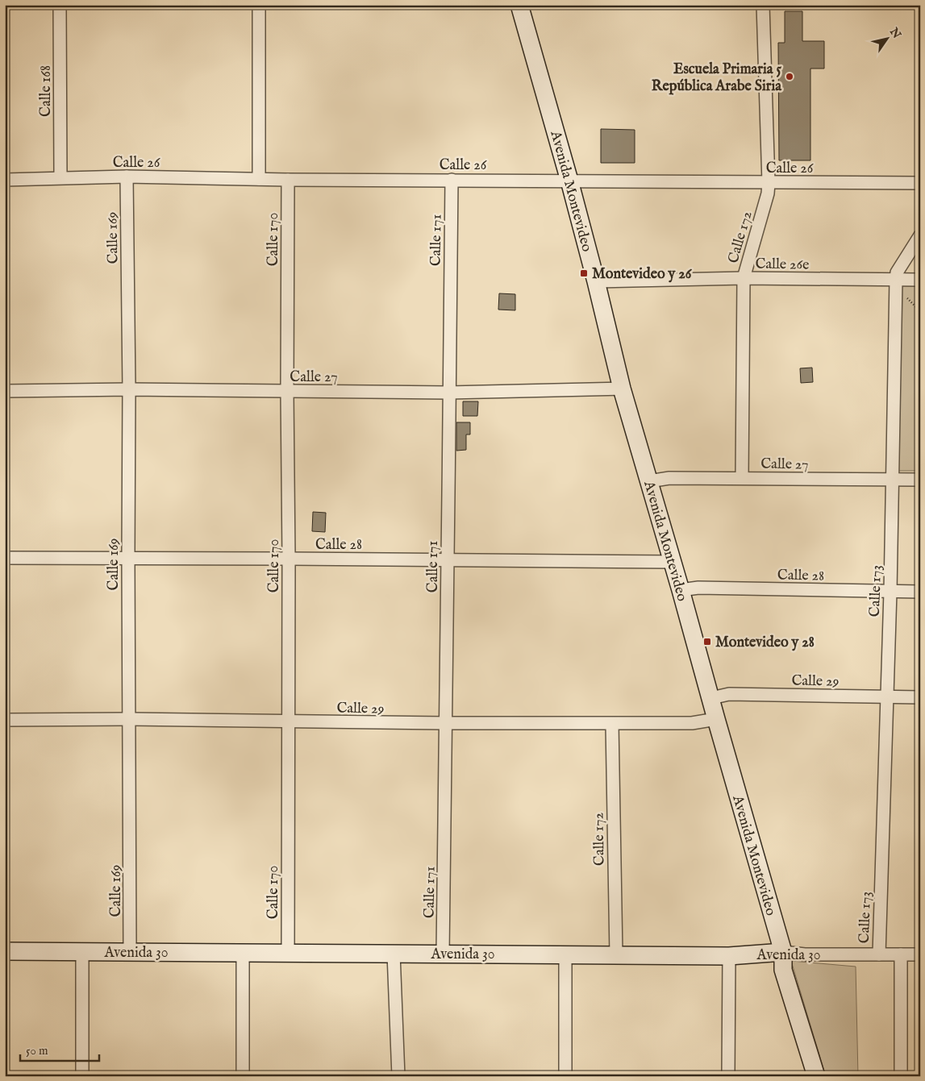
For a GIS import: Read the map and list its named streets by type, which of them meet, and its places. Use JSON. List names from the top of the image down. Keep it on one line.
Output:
{"streets":{"main road":["Avenida Montevideo","Avenida 30"],"street":["Calle 168","Calle 26","Calle 172","Calle 169","Calle 170","Calle 171","Calle 26e","Calle 27","Calle 28","Calle 173","Calle 29"]},"crossings":[["Calle 168","Calle 26"],["Calle 26","Avenida Montevideo"],["Calle 26","Calle 172"],["Calle 26","Calle 169"],["Calle 26","Calle 170"],["Calle 26","Calle 171"],["Avenida Montevideo","Calle 26e"],["Avenida Montevideo","Calle 27"],["Avenida Montevideo","Calle 28"],["Avenida Montevideo","Calle 29"],["Avenida Montevideo","Avenida 30"],["Calle 172","Calle 26e"],["Calle 172","Calle 27"],["Calle 172","Calle 29"],["Calle 172","Avenida 30"],["Calle 169","Calle 27"],["Calle 169","Calle 28"],["Calle 169","Calle 29"],["Calle 169","Avenida 30"],["Calle 170","Calle 27"],["Calle 170","Calle 28"],["Calle 170","Calle 29"],["Calle 170","Avenida 30"],["Calle 171","Calle 27"],["Calle 171","Calle 28"],["Calle 171","Calle 29"],["Calle 171","Avenida 30"],["Calle 26e","Calle 173"],["Calle 27","Calle 173"],["Calle 28","Calle 173"],["Calle 173","Calle 29"],["Calle 173","Avenida 30"]],"places":{"other":["Escuela Primaria 5 República Arabe Siria"],"transit":["Montevideo y 26","Montevideo y 28"]},"scale_bar":"50 m","north":"top right"}
